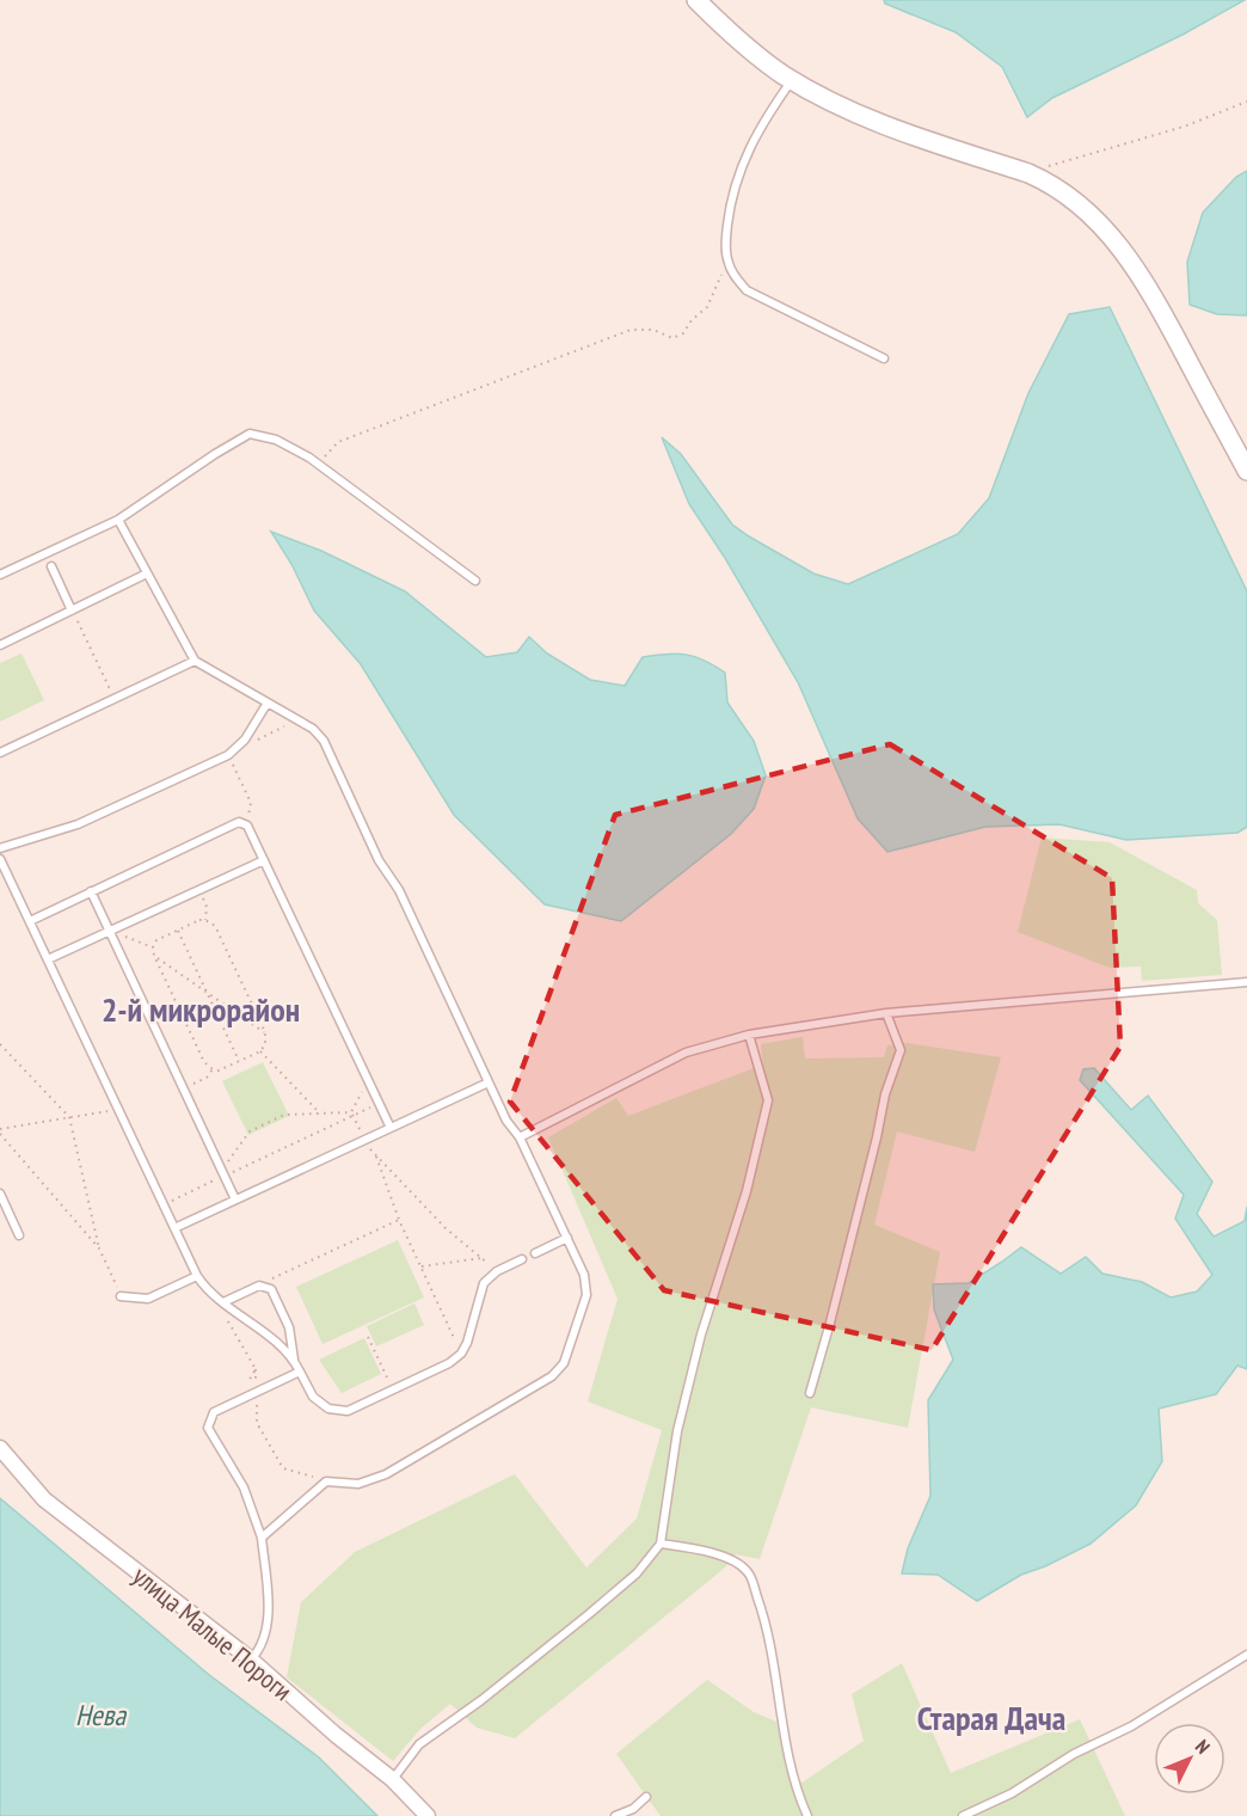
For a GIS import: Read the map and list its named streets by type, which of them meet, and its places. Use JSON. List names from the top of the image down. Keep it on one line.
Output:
{"streets":{"street":["улица Малые Пороги"]},"districts":["2-й микрорайон","Старая Дача"],"water":["Нева"],"north":"top right"}
